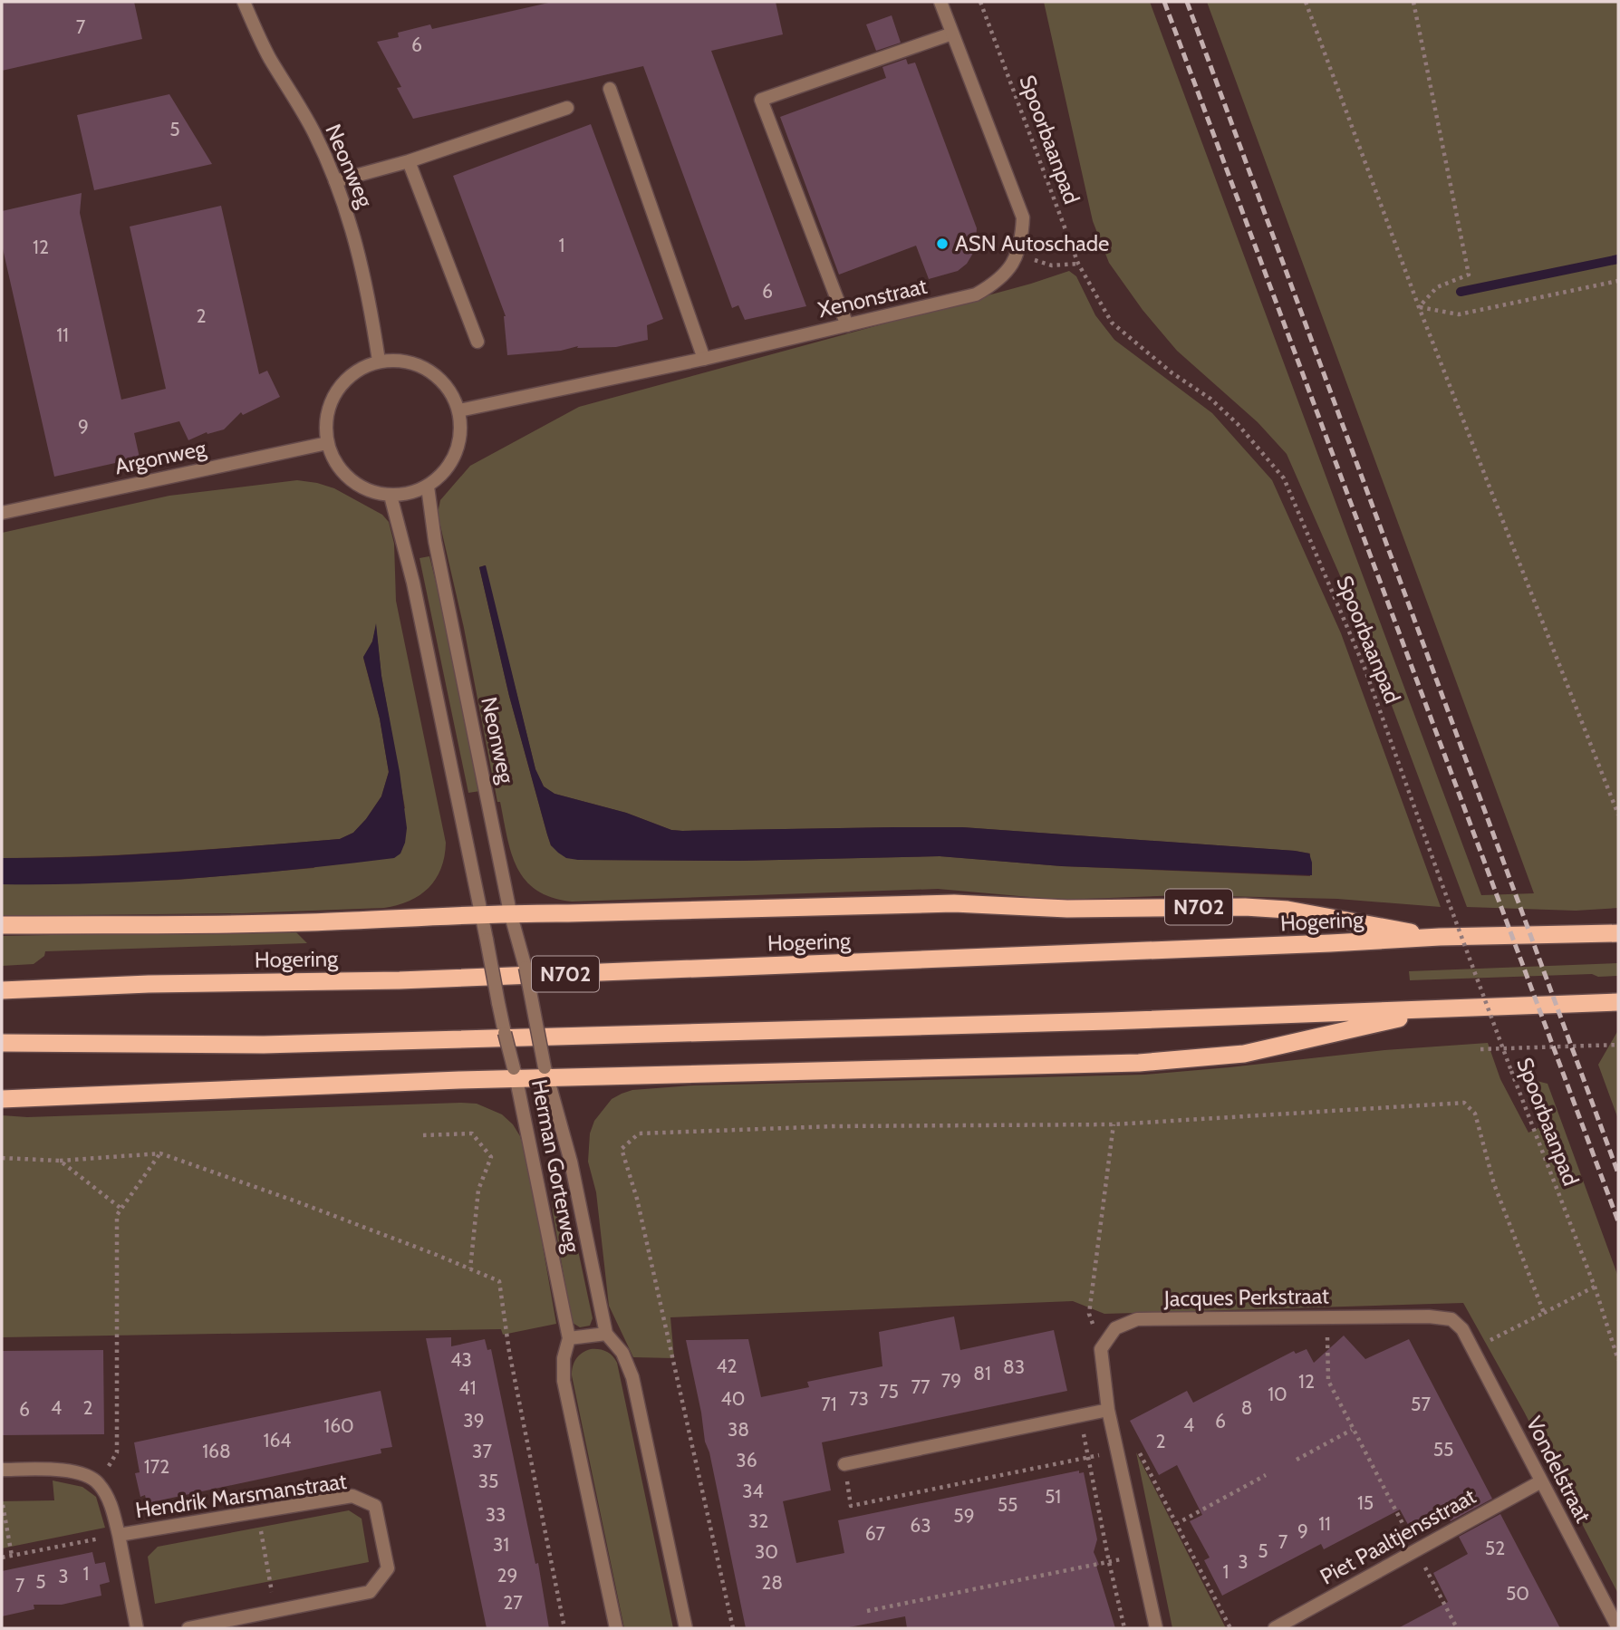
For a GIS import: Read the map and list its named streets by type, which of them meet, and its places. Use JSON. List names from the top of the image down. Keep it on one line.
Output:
{"streets":{"highway":["N702","Hogering"],"street":["Neonweg","Xenonstraat","Argonweg","Herman Gorterweg","Jacques Perkstraat","Vondelstraat","Hendrik Marsmanstraat","Piet Paaltjensstraat"],"path":["Spoorbaanpad"]},"crossings":[["Neonweg","Xenonstraat"],["Neonweg","Argonweg"],["Neonweg","N702"],["Neonweg","Herman Gorterweg"],["Xenonstraat","Argonweg"],["N702","Hogering"],["N702","Herman Gorterweg"],["Jacques Perkstraat","Vondelstraat"],["Vondelstraat","Piet Paaltjensstraat"]],"places":["ASN Autoschade"],"house_numbers":["7","6","5","1","12","6","2","11","9","43","42","83","81","79","12","77","41","75","10","40","73","71","57","4","2","8","6","39","6","4","160","38","164","2","55","168","37","36","172","35","34","51","15","55","33","59","32","11","63","9","67","7","31","52","5","30","3","1","1","29","3","5","28","7","50","27"]}
